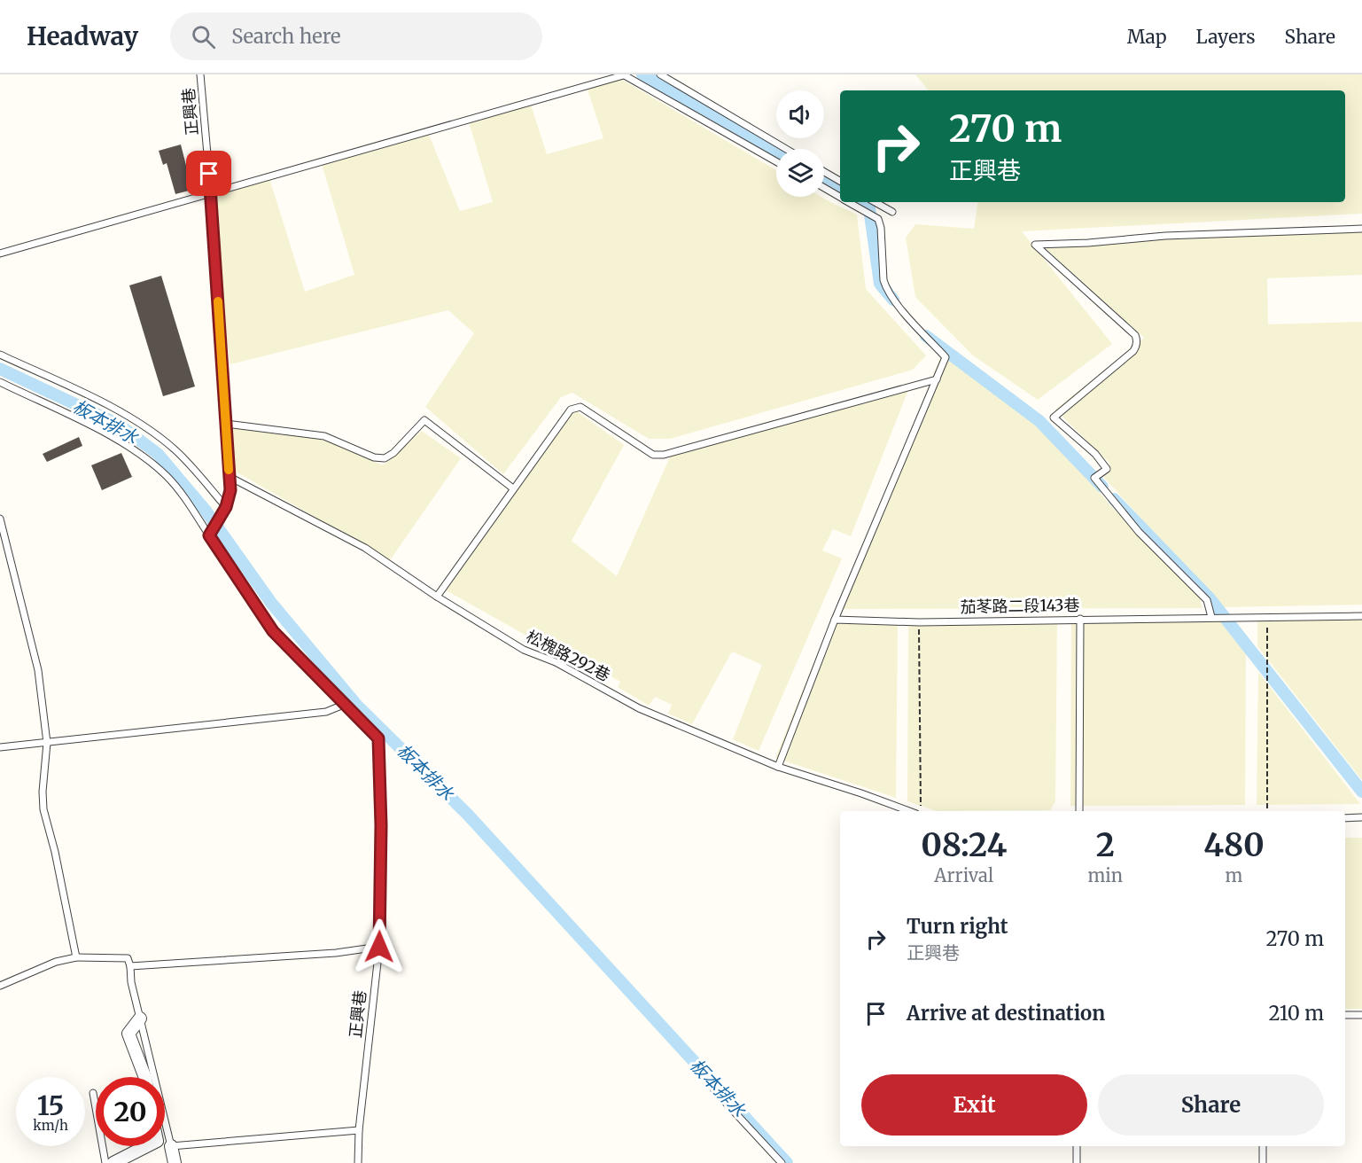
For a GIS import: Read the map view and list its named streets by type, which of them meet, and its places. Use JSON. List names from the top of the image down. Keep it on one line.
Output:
{"streets":{"lane":["正興巷","茄苳路二段143巷","松槐路292巷"]},"crossings":[["正興巷","松槐路292巷"]],"water":["板本排水"],"page":{"header":"Headway","search":"Search here","nav":["Map","Layers","Share"],"turn":["270 m","正興巷"],"eta":["08:24","Arrival","2","min","480","m"],"list":[{"name":"Turn right","note":"正興巷","value":"270 m"},{"name":"Arrive at destination","value":"210 m"}],"buttons":["Exit","Share"],"speed":"15 km/h","limit":"20"}}
